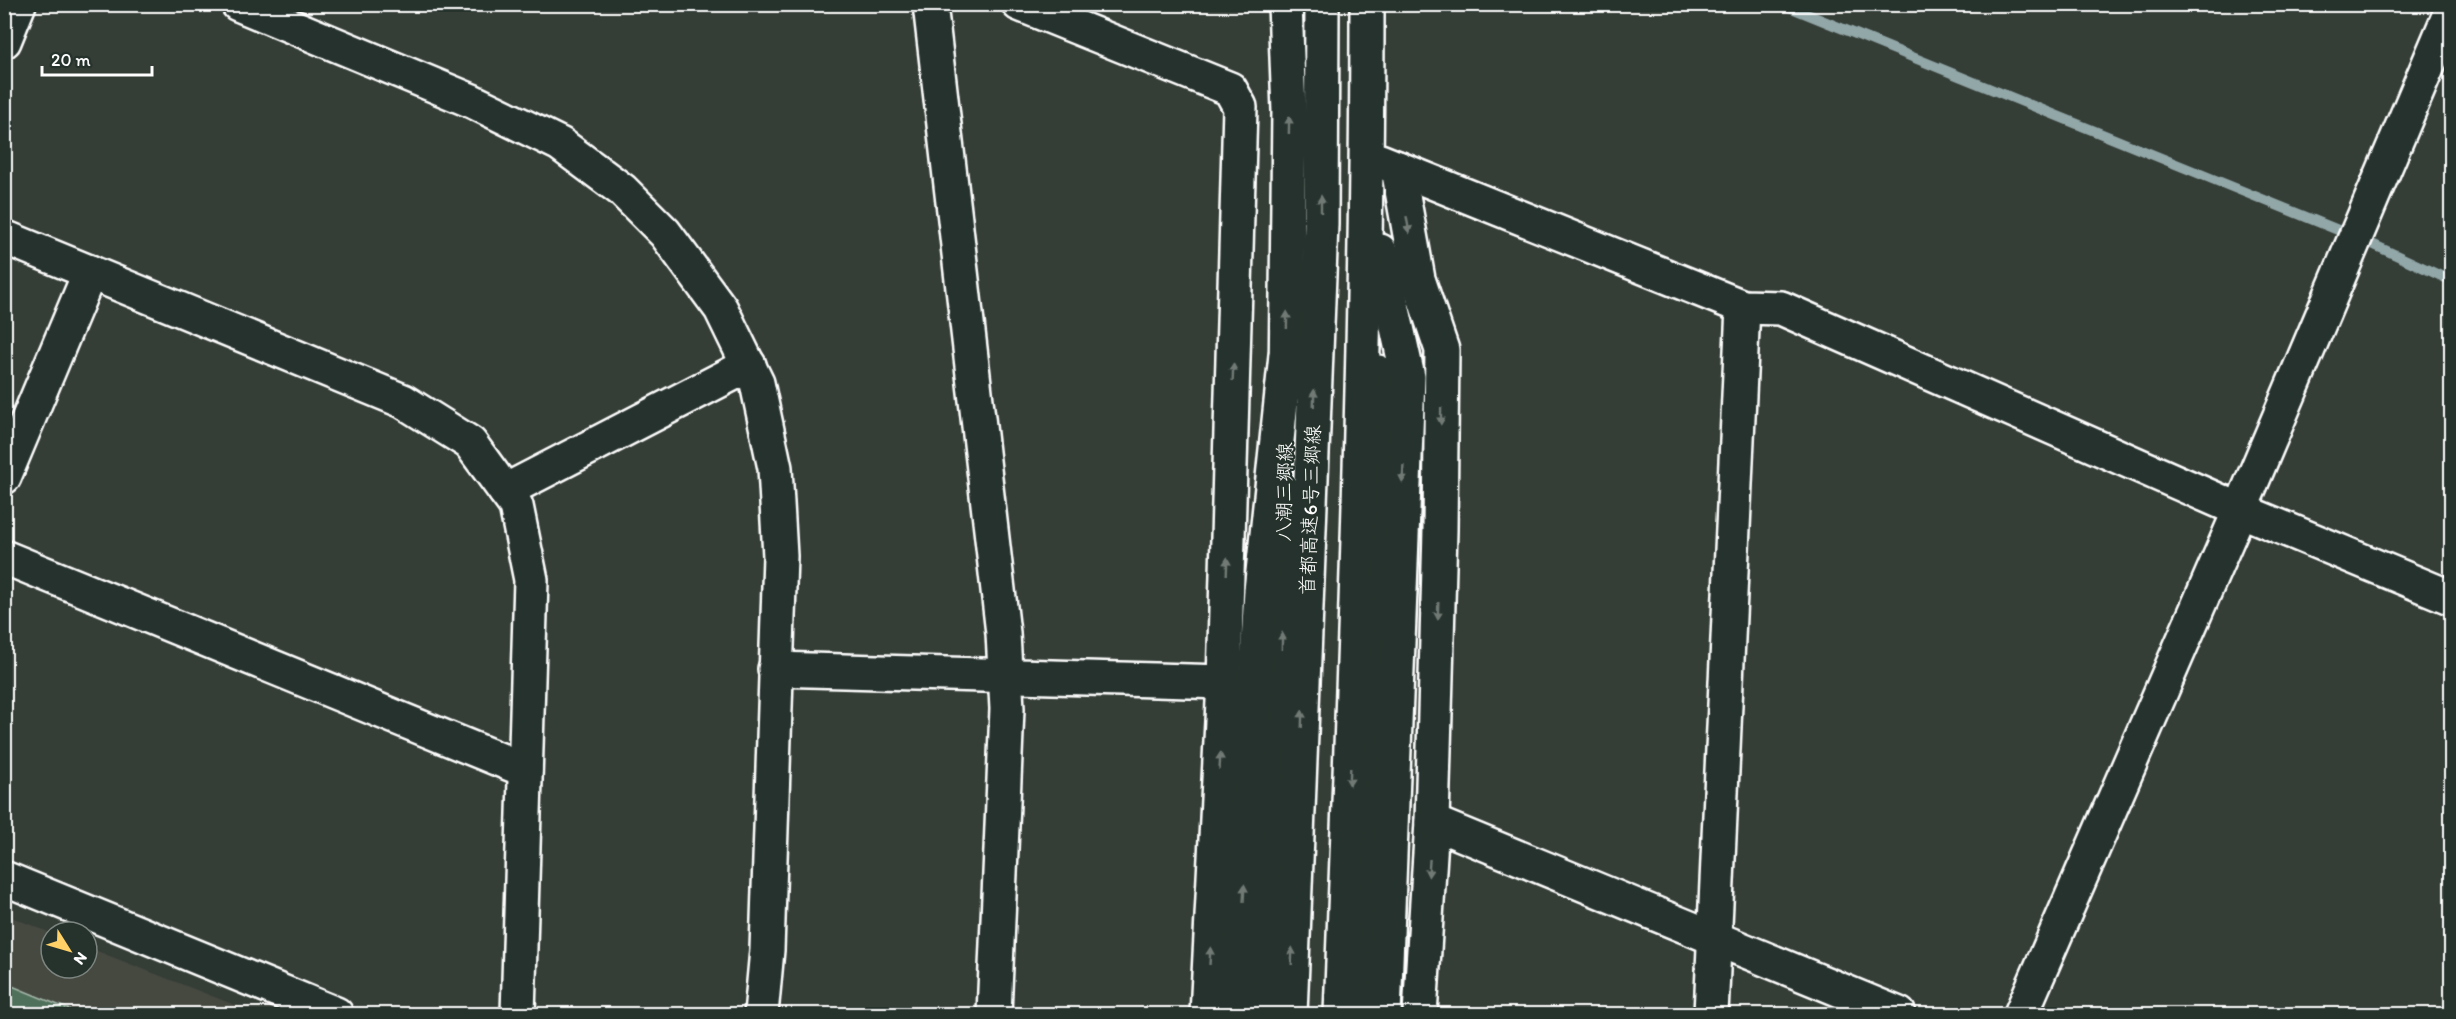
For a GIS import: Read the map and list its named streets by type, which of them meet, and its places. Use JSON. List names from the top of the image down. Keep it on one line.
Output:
{"streets":{"main road":["八潮三郷線","首都高速6号三郷線"]},"scale_bar":"20 m","north":"bottom right"}
